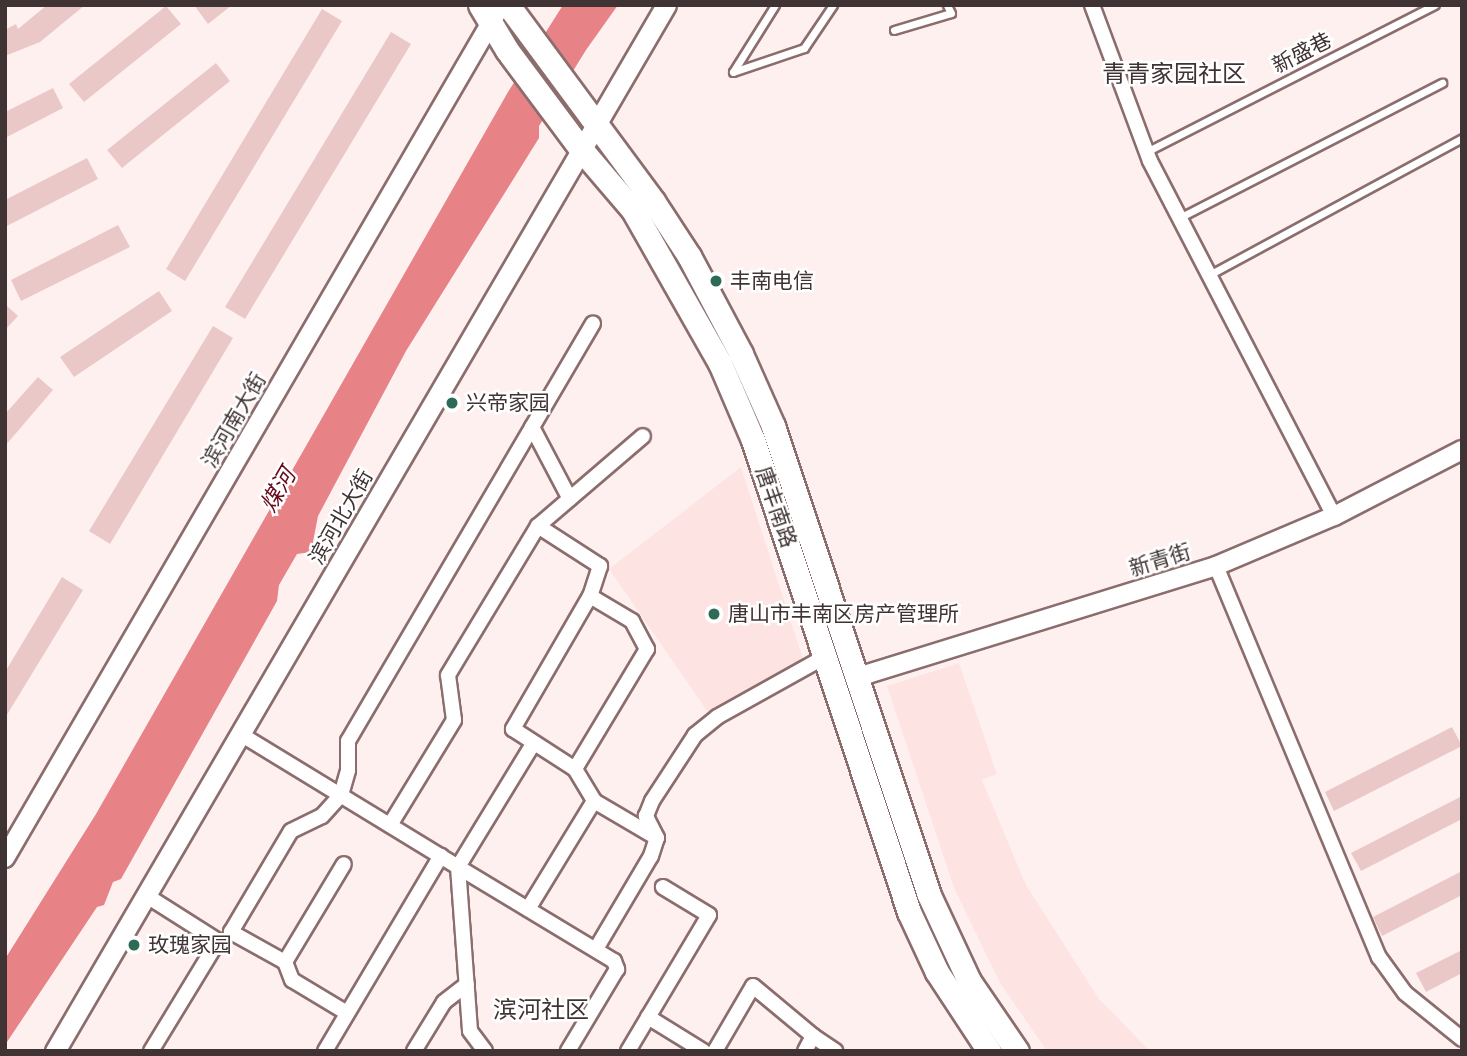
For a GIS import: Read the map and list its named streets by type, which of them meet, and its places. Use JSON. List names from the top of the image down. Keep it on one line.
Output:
{"streets":{"main road":["唐丰南路","滨河北大街"],"street":["滨河南大街","新青街"],"lane":["新盛巷"]},"crossings":[["滨河南大街","唐丰南路"],["唐丰南路","滨河北大街"],["唐丰南路","新青街"]],"districts":["青青家园社区","滨河社区"],"water":["煤河"],"places":["丰南电信","兴帝家园","唐山市丰南区房产管理所","玫瑰家园"]}
